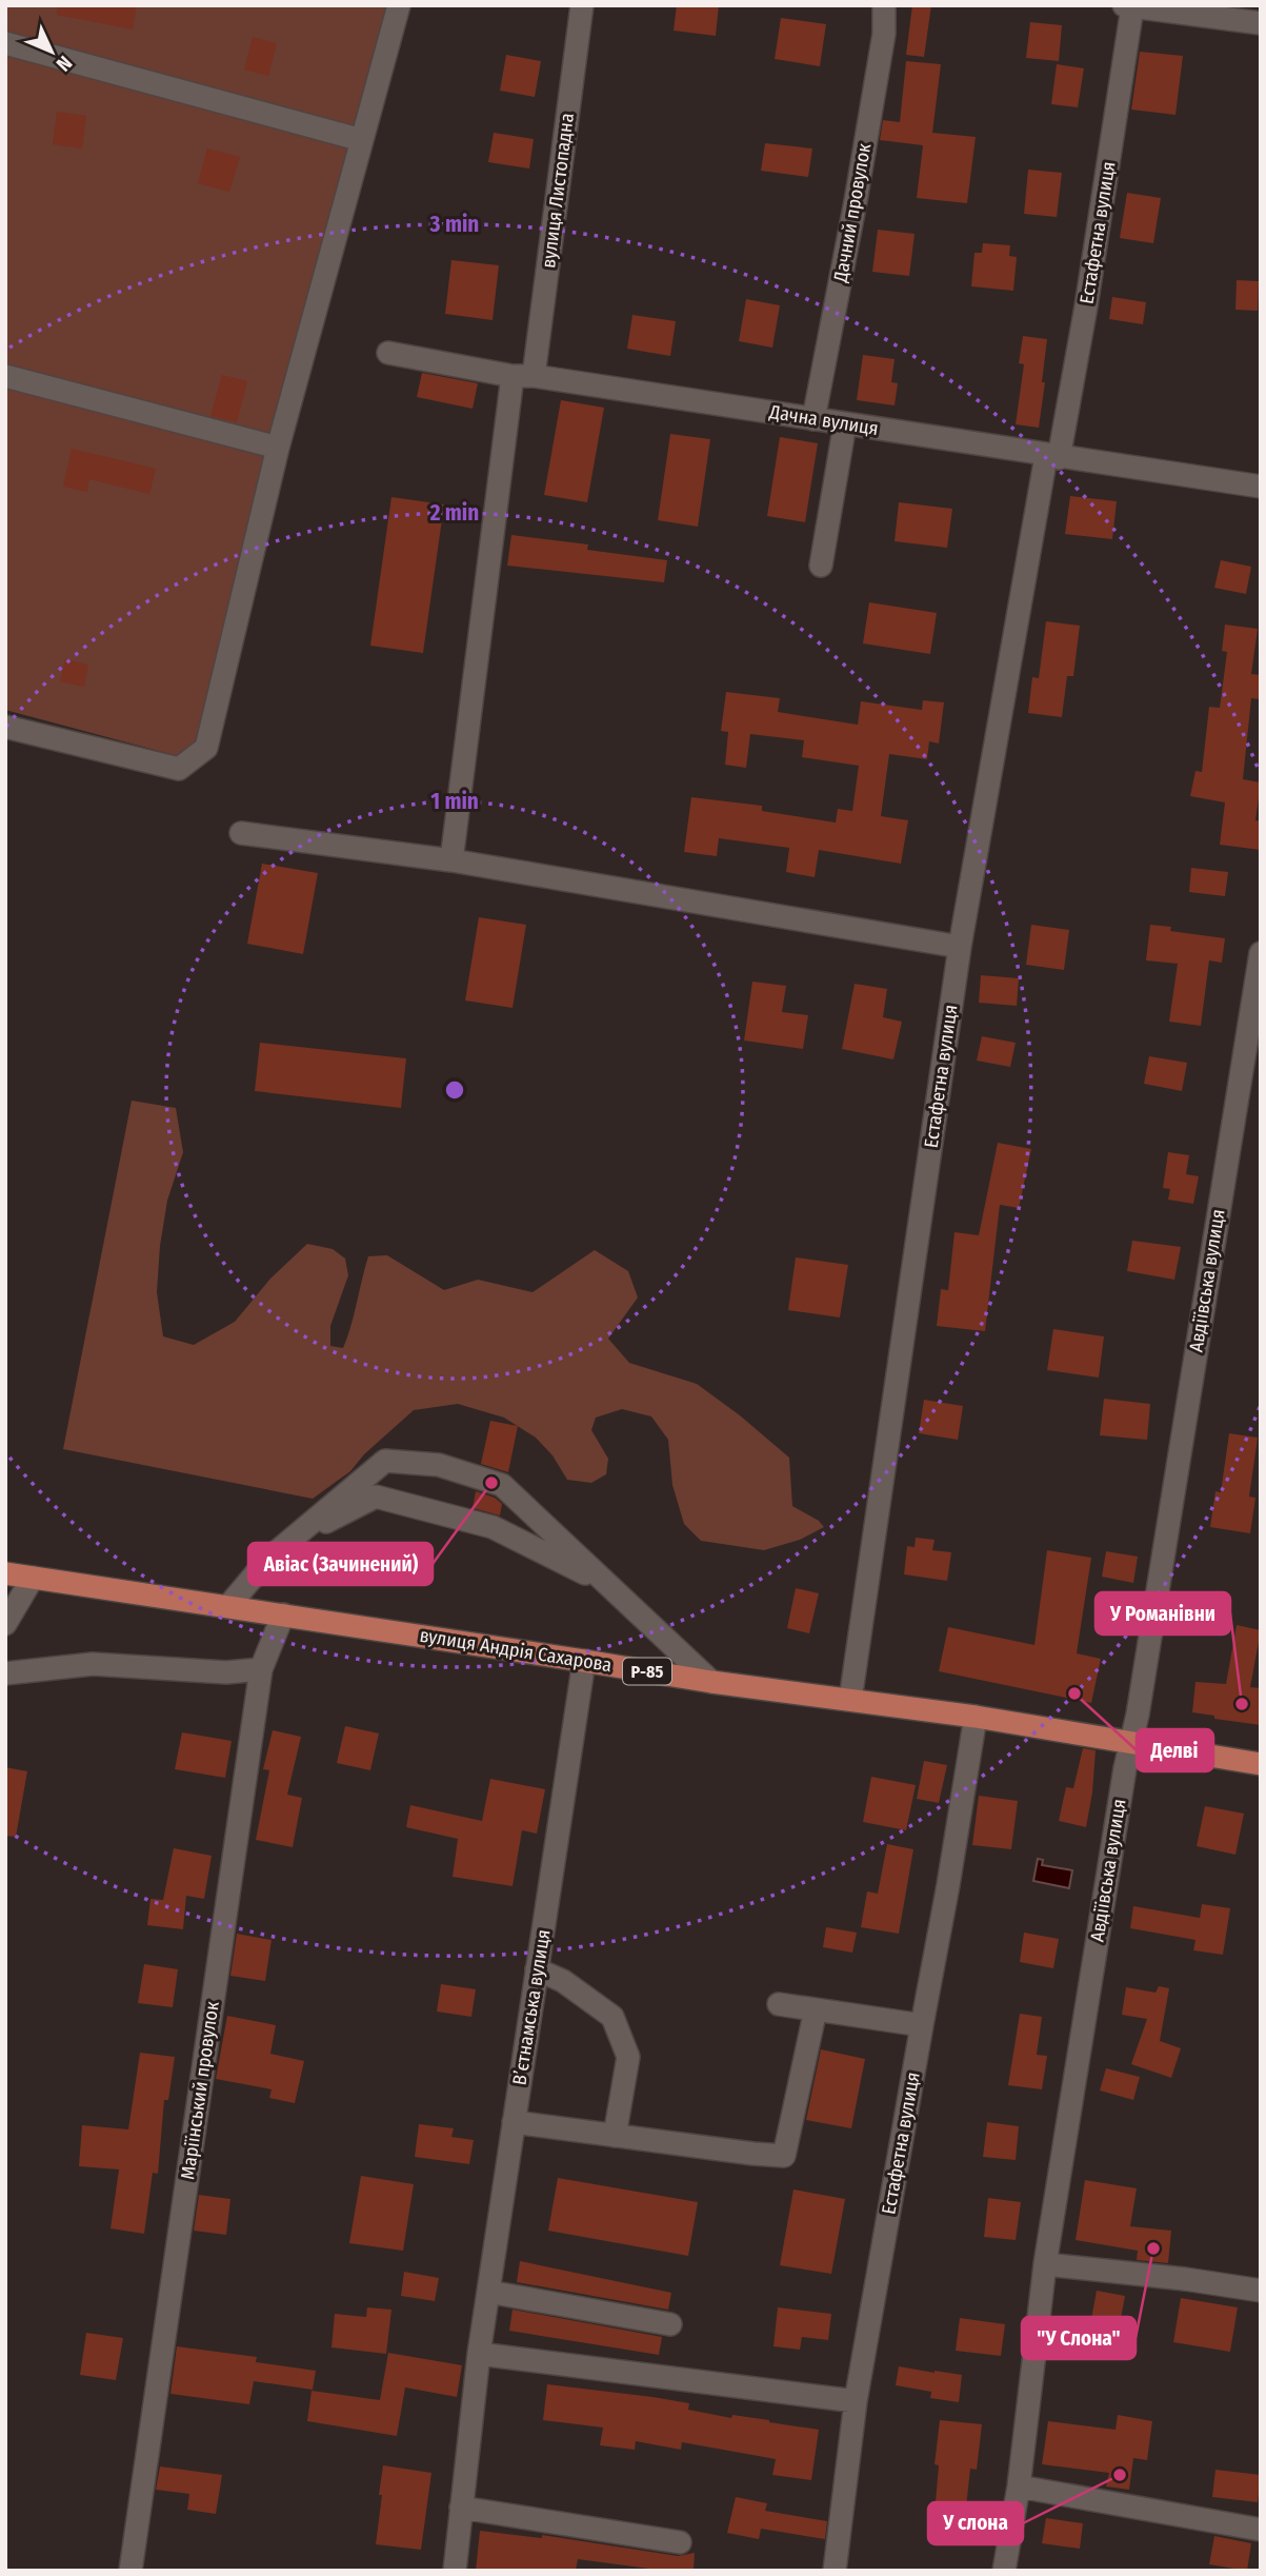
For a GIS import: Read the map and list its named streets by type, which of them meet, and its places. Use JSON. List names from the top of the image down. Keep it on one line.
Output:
{"streets":{"main road":["вулиця Андрія Сахарова","Р-85"],"street":["вулиця Листопадна","Дачний провулок","Естафетна вулиця","Дачна вулиця","Авдіївська вулиця","Вʼєтнамська вулиця","Маріїнський провулок"]},"crossings":[["вулиця Листопадна","Дачна вулиця"],["Дачний провулок","Дачна вулиця"],["Естафетна вулиця","Дачна вулиця"],["Естафетна вулиця","вулиця Андрія Сахарова"],["Авдіївська вулиця","вулиця Андрія Сахарова"],["вулиця Андрія Сахарова","Р-85"],["вулиця Андрія Сахарова","Вʼєтнамська вулиця"],["вулиця Андрія Сахарова","Маріїнський провулок"]],"places":["Авіас (Зачинений)","Делві","У Романівни","\"У Слона\"","У слона"],"north":"bottom right","rings":["3 min","2 min","1 min"]}
